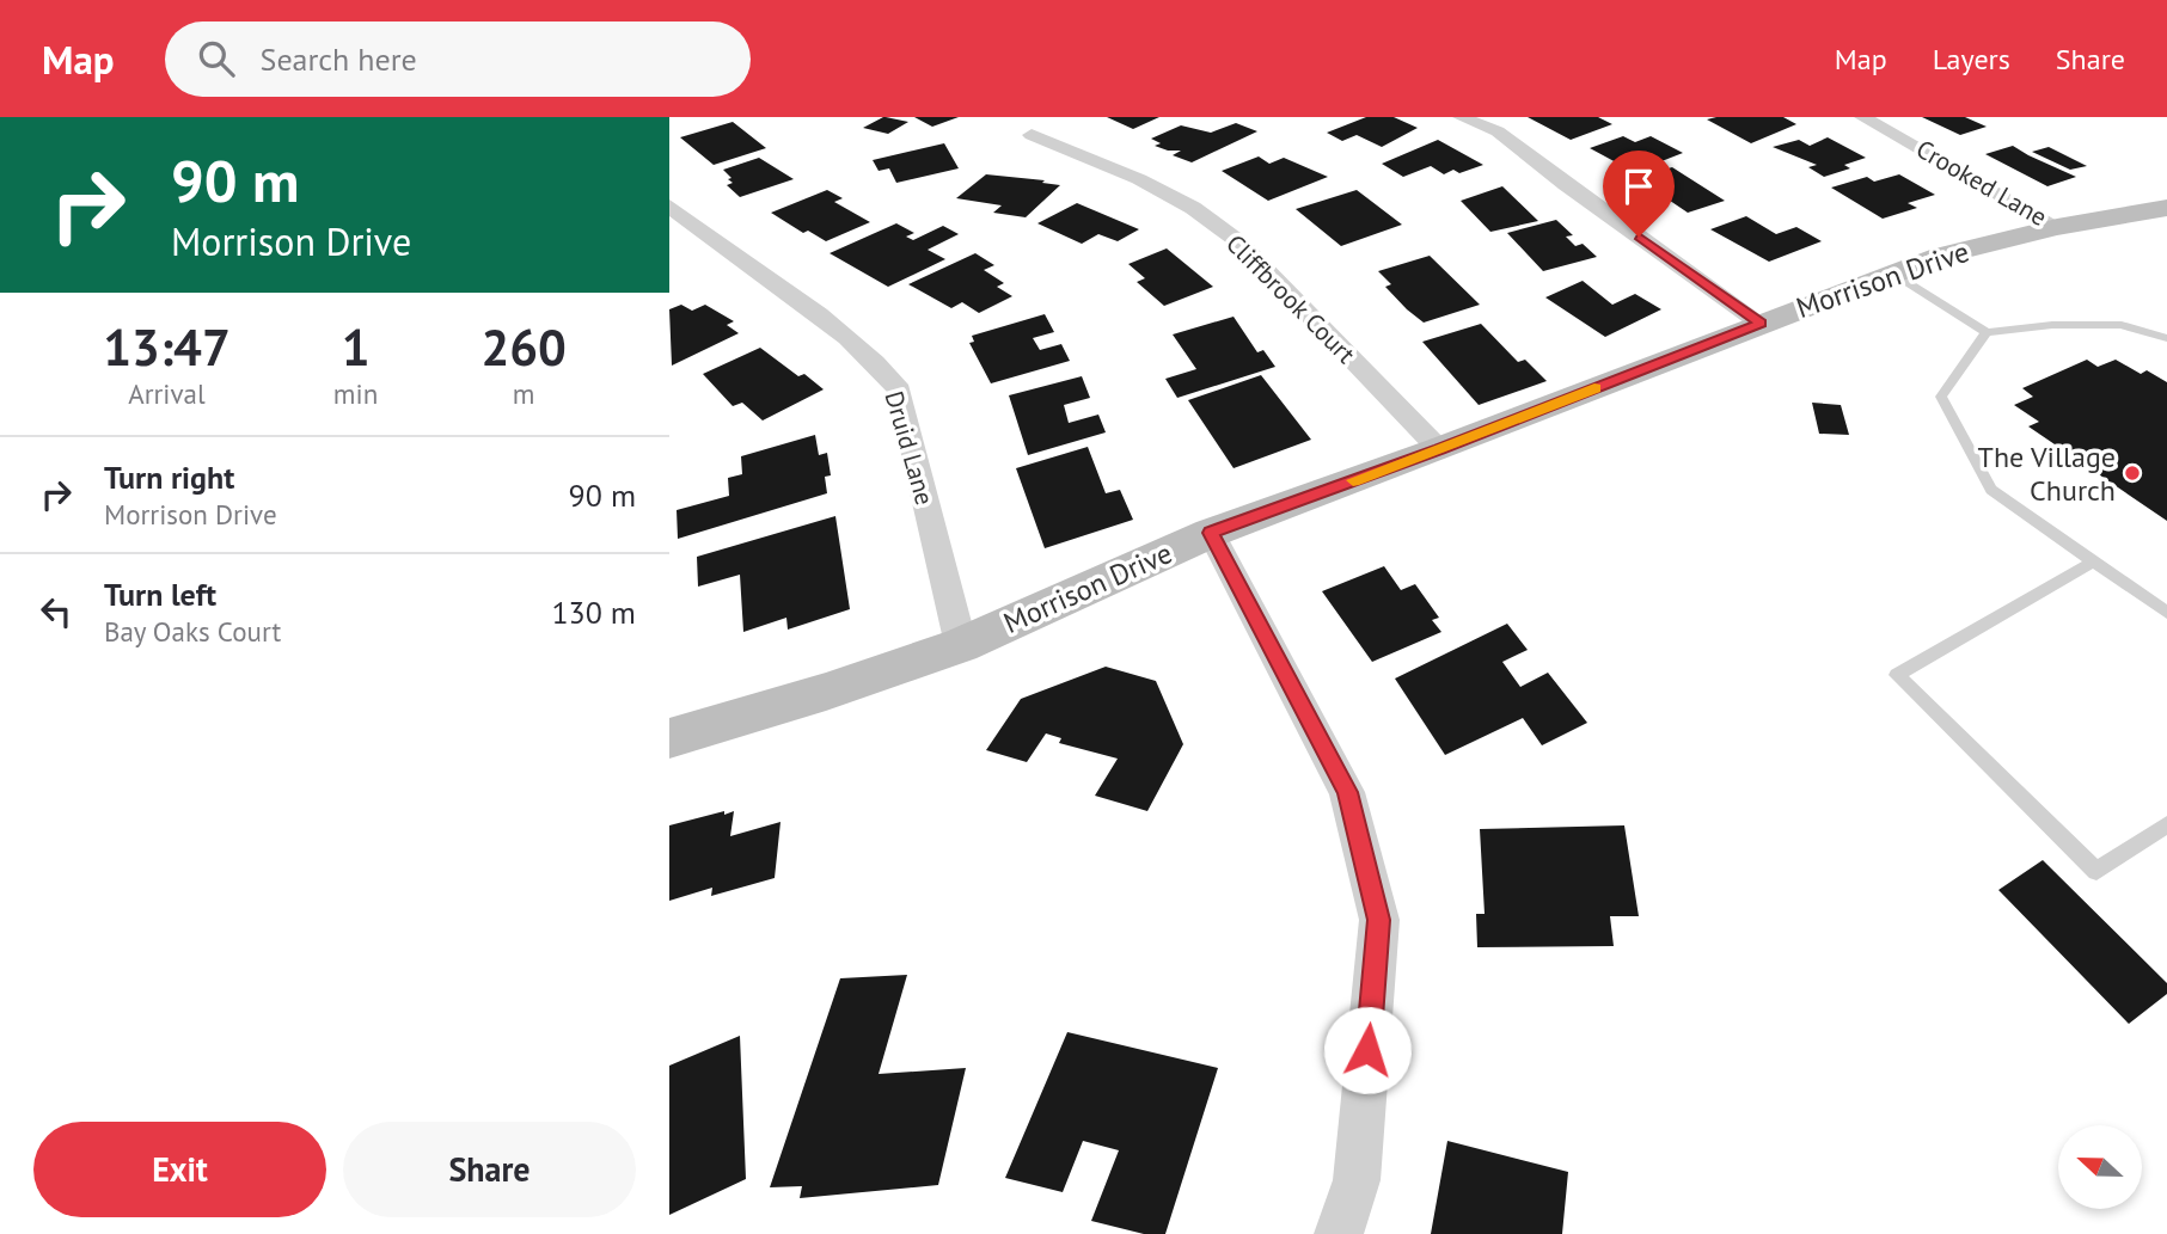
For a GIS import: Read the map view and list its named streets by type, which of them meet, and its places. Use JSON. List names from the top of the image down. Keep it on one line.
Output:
{"streets":{"street":["Crooked Lane","Morrison Drive","Cliffbrook Court","Druid Lane"]},"crossings":[["Crooked Lane","Morrison Drive"],["Morrison Drive","Cliffbrook Court"],["Morrison Drive","Druid Lane"]],"places":["The Village Church"],"north":"left","page":{"header":"Map","search":"Search here","nav":["Map","Layers","Share"],"turn":["90 m","Morrison Drive"],"eta":["13:47","Arrival","1","min","260","m"],"list":[{"name":"Turn right","note":"Morrison Drive","value":"90 m"},{"name":"Turn left","note":"Bay Oaks Court","value":"130 m"}],"buttons":["Exit","Share"]}}
